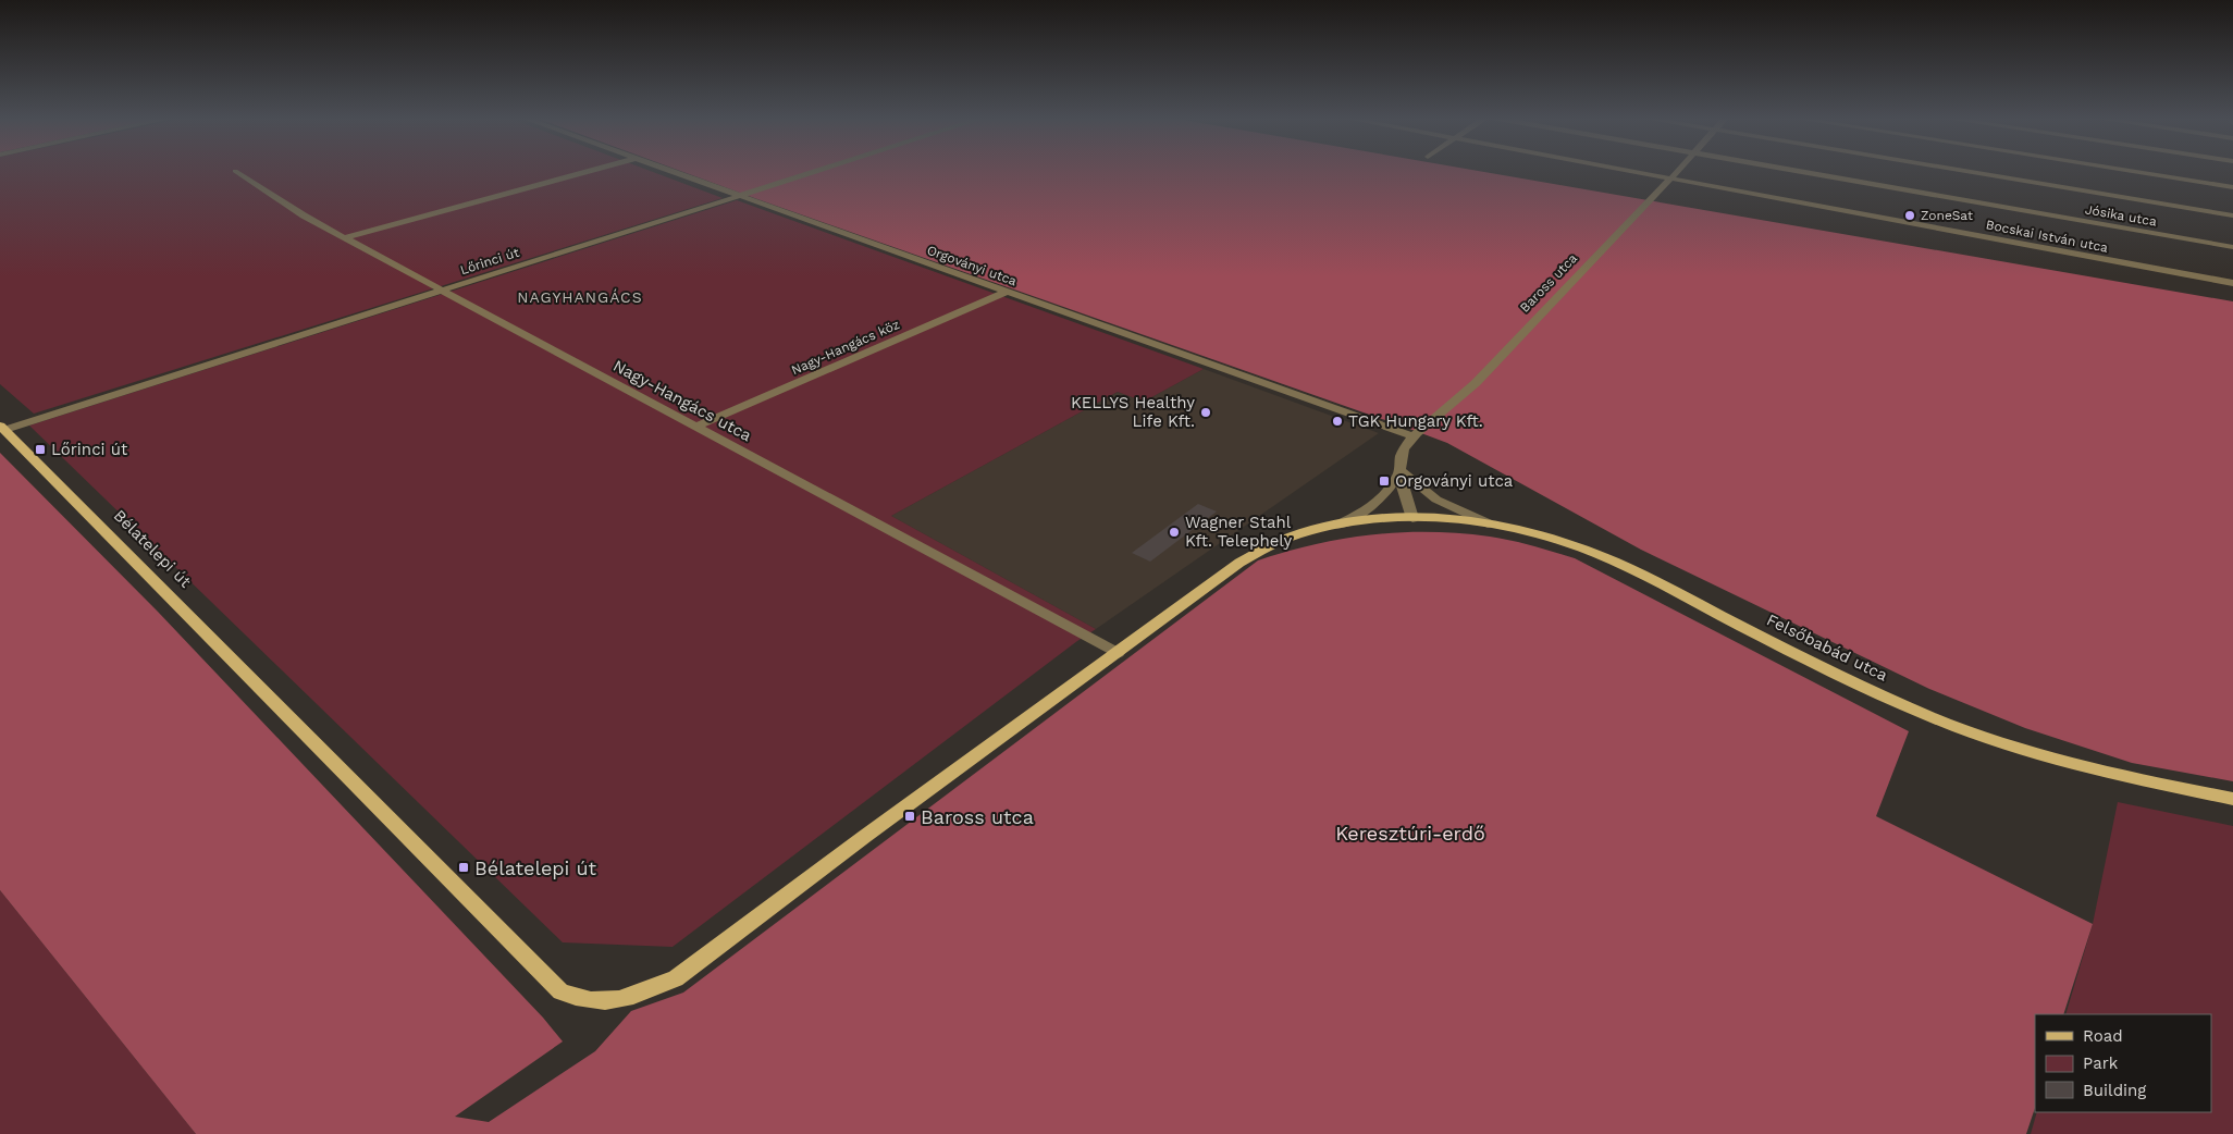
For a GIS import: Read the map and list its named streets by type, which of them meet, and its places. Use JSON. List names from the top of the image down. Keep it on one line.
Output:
{"streets":{"main road":["Baross utca","Bélatelepi út","Felsőbabád utca"],"street":["Jósika utca","Bocskai István utca","Lőrinci út","Orgoványi utca","Nagy-Hangács köz","Nagy-Hangács utca"]},"crossings":[["Bocskai István utca","Baross utca"],["Lőrinci út","Orgoványi utca"],["Lőrinci út","Nagy-Hangács utca"],["Lőrinci út","Bélatelepi út"],["Orgoványi utca","Baross utca"],["Orgoványi utca","Nagy-Hangács köz"],["Baross utca","Nagy-Hangács utca"],["Baross utca","Bélatelepi út"],["Baross utca","Felsőbabád utca"],["Nagy-Hangács köz","Nagy-Hangács utca"]],"districts":["NAGYHANGÁCS"],"parks":["Keresztúri-erdő"],"places":{"other":["ZoneSat","KELLYS Healthy Life Kft.","TGK Hungary Kft.","Wagner Stahl Kft. Telephely"],"transit":["Lőrinci út","Orgoványi utca","Baross utca","Bélatelepi út"]},"legend":["Road","Park","Building"]}
